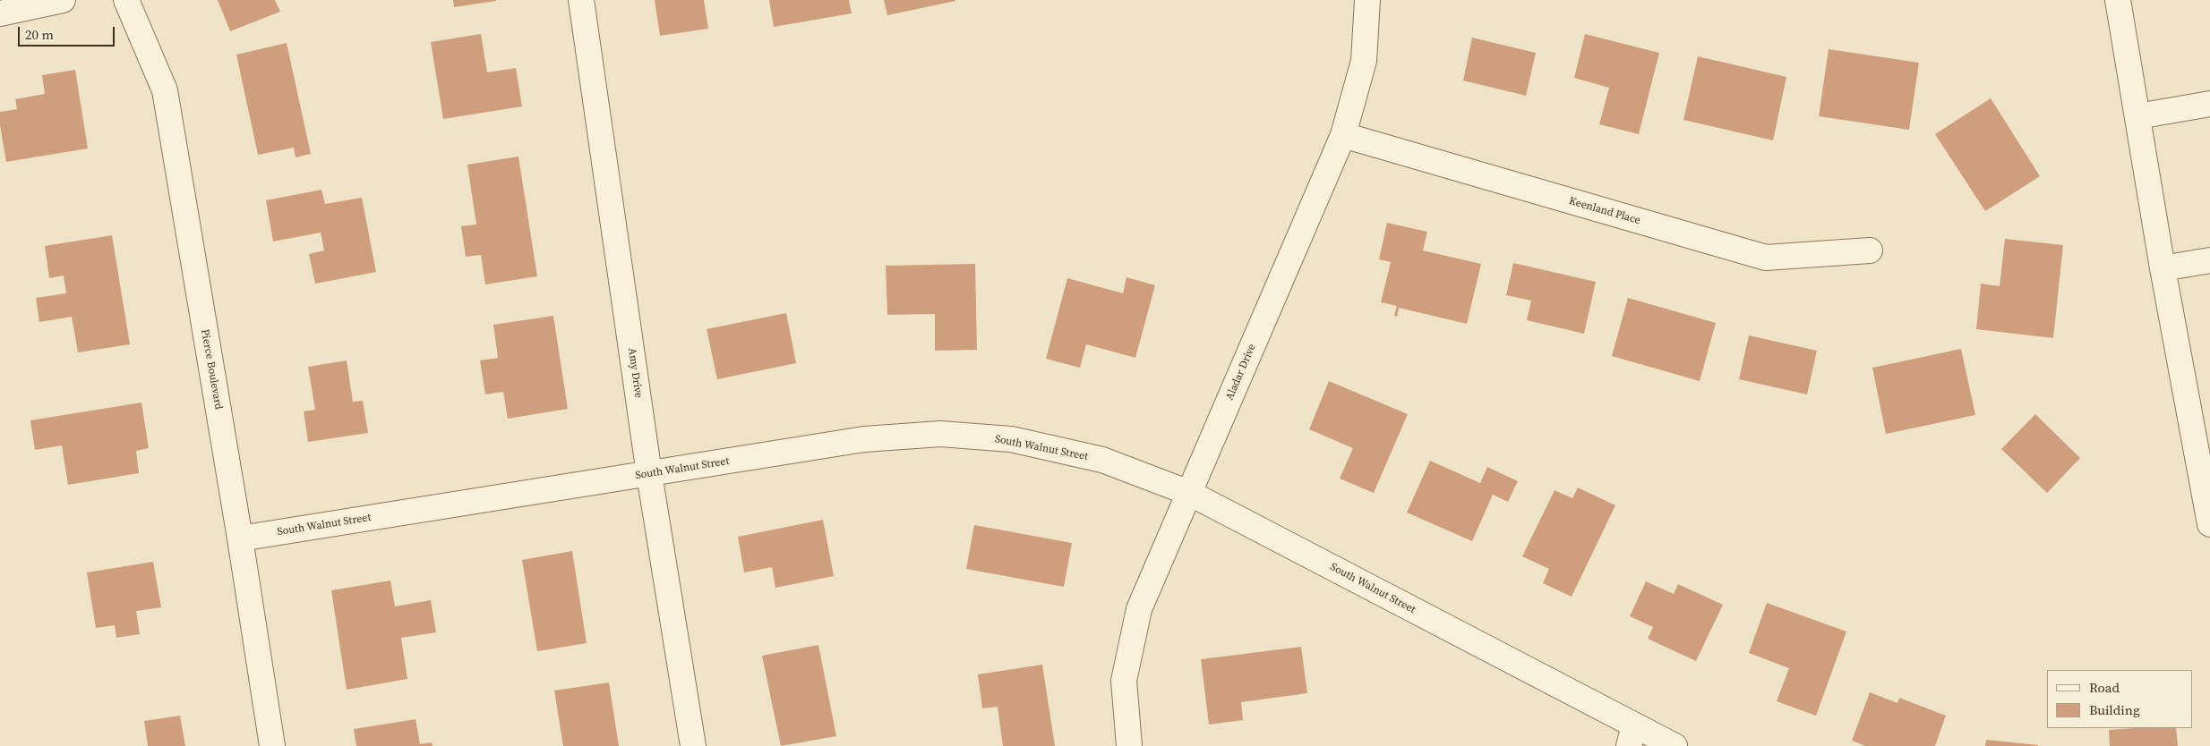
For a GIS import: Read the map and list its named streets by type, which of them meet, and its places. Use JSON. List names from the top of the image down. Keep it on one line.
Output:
{"streets":{"street":["Keenland Place","Pierce Boulevard","Aladar Drive","Amy Drive","South Walnut Street"]},"crossings":[["Keenland Place","Aladar Drive"],["Pierce Boulevard","South Walnut Street"],["Aladar Drive","South Walnut Street"],["Amy Drive","South Walnut Street"]],"legend":["Road","Building"],"scale_bar":"20 m"}
